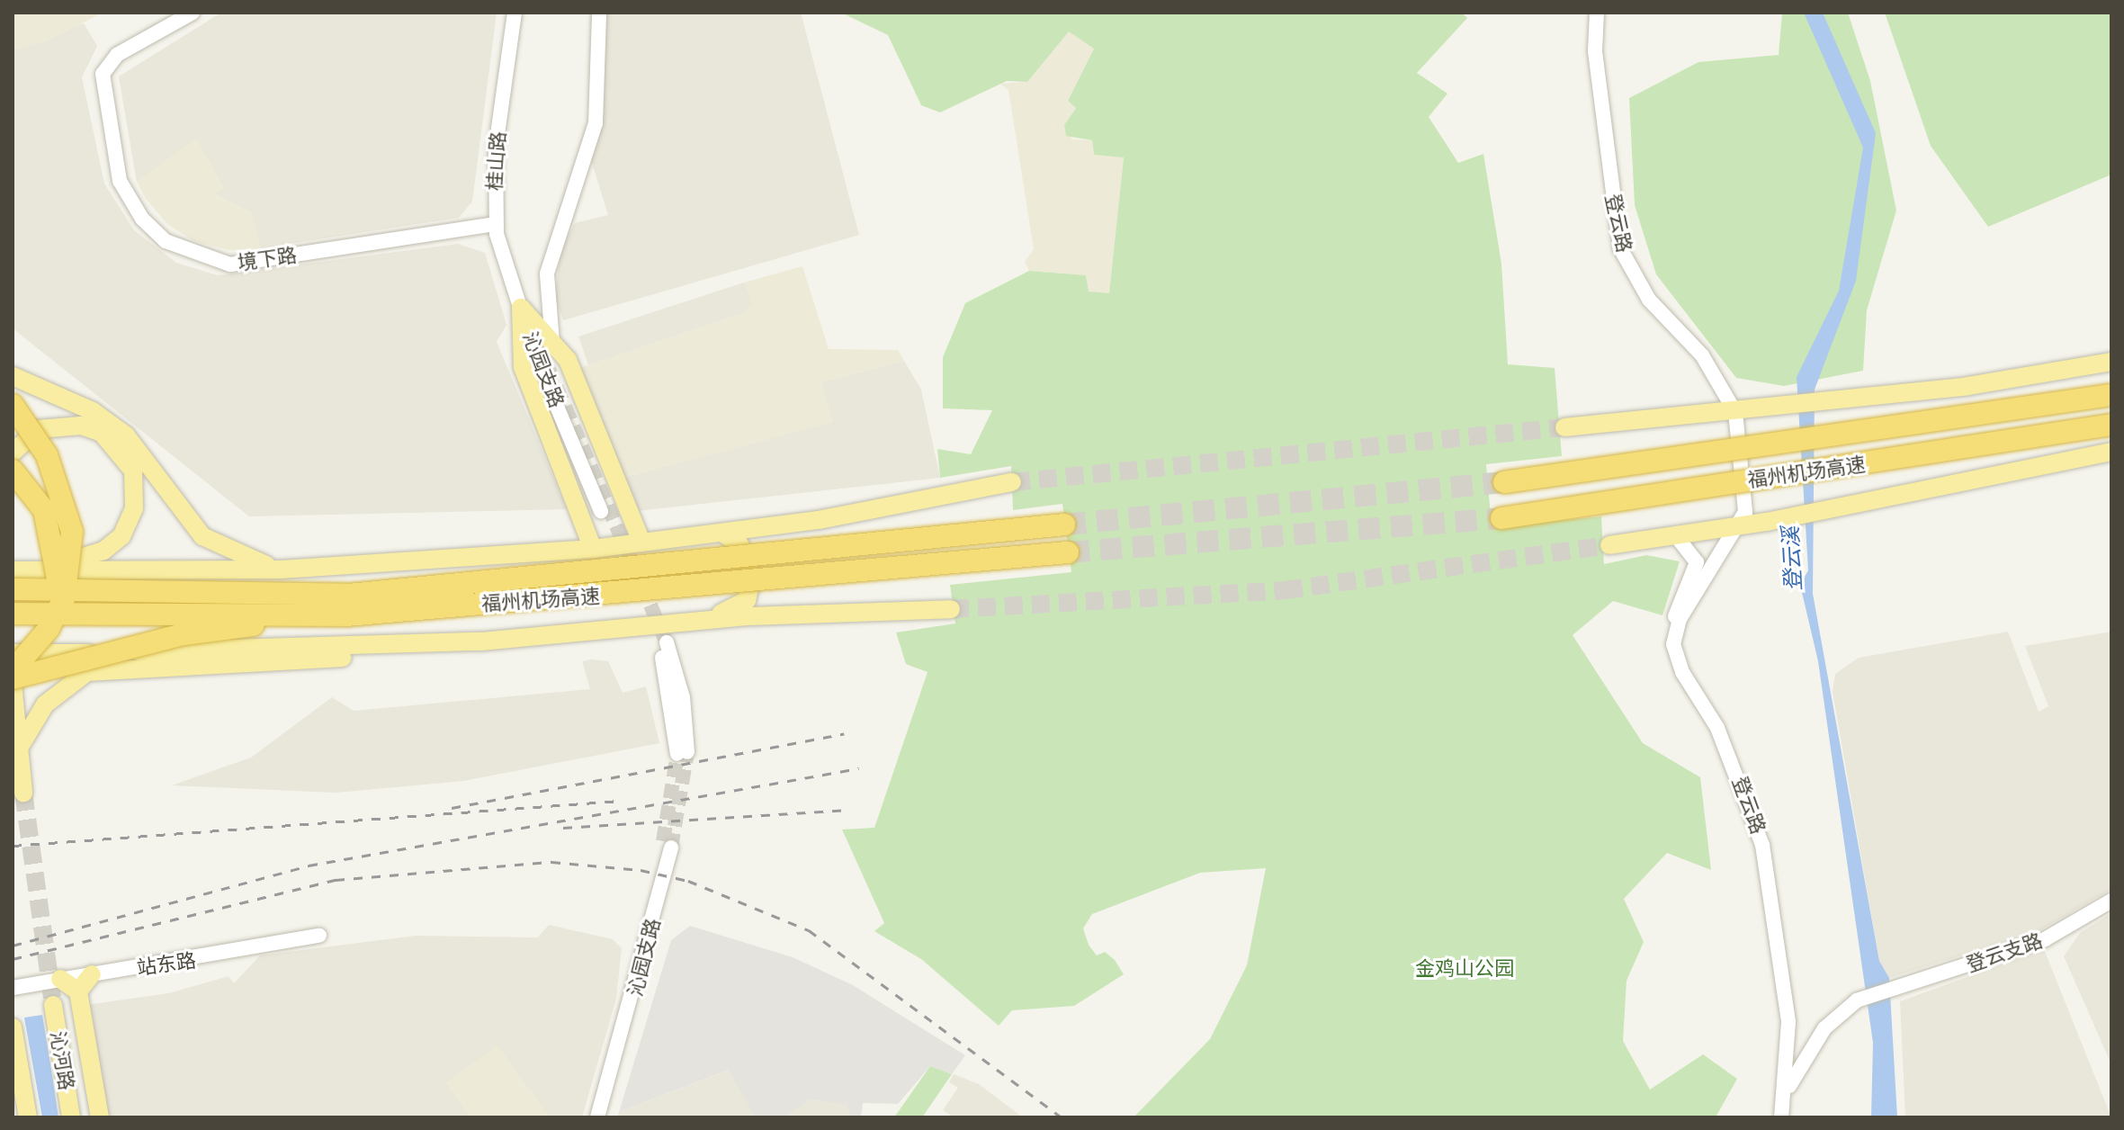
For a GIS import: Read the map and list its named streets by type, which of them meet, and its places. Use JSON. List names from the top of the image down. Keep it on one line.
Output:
{"streets":{"highway":["福州机场高速"],"main road":["沁河路"],"street":["桂山路","登云路","境下路","沁园支路","登云支路","站东路"]},"crossings":[["桂山路","境下路"],["桂山路","沁园支路"],["登云路","登云支路"]],"water":["登云溪"],"parks":["金鸡山公园"]}
